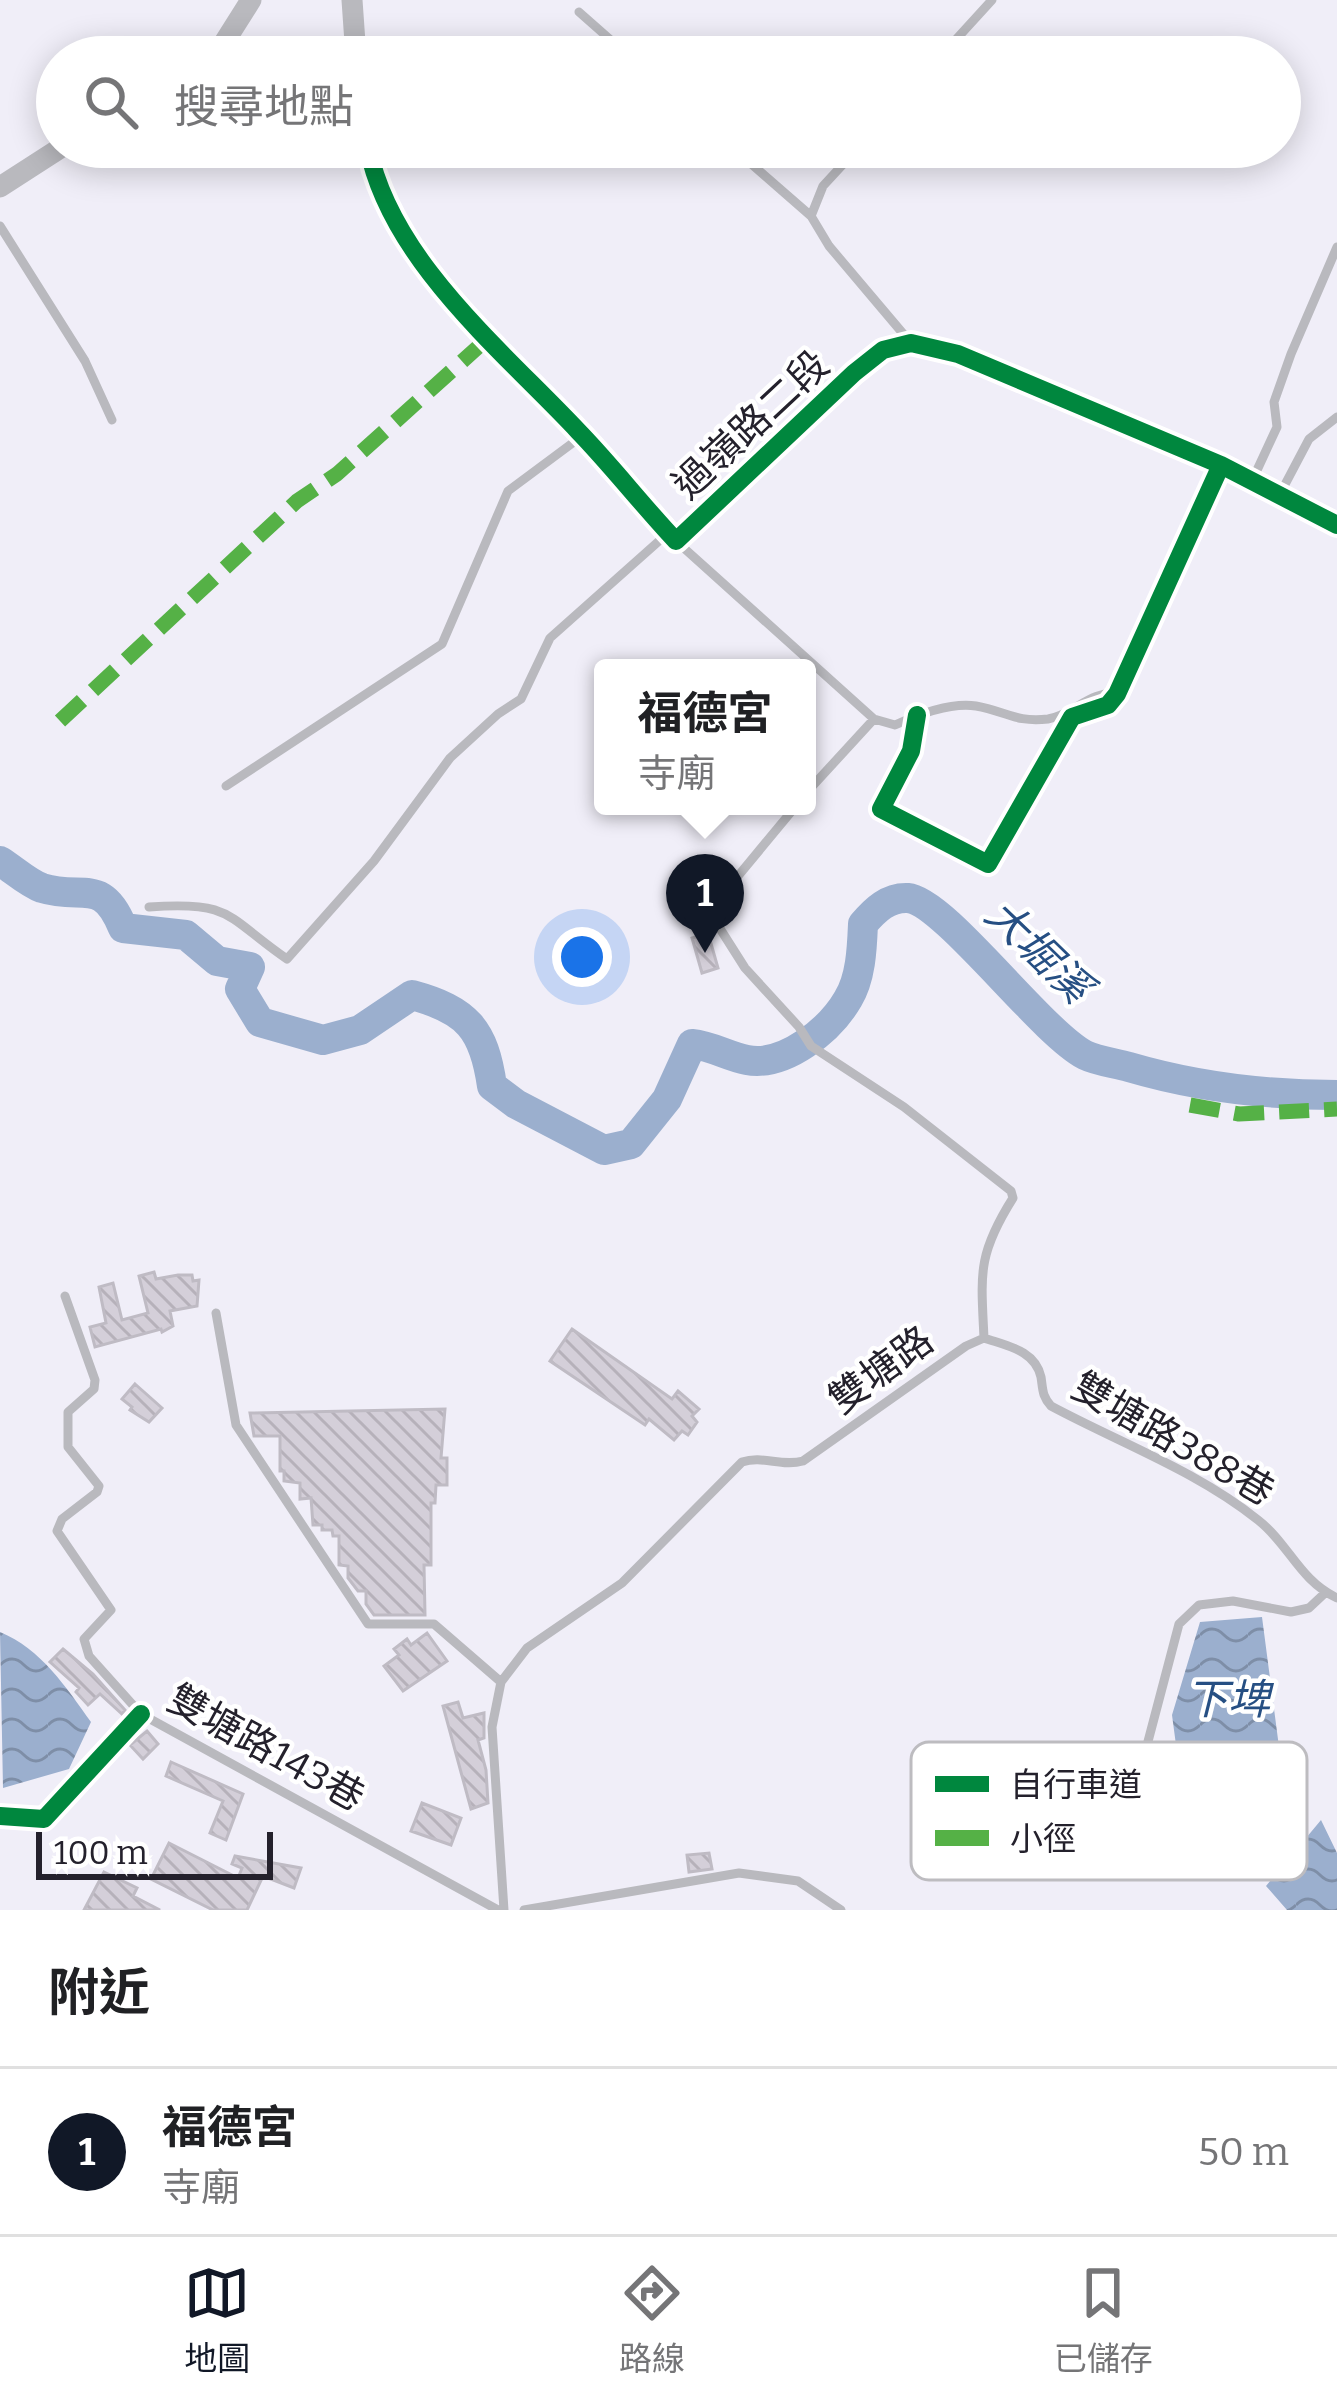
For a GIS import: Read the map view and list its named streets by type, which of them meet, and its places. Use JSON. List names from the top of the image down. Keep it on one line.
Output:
{"streets":{"street":["過嶺路二段"],"lane":["雙塘路","雙塘路388巷","雙塘路143巷"]},"crossings":[["雙塘路","雙塘路388巷"]],"water":["大堀溪","下埤"],"legend":["自行車道","小徑"],"scale_bar":"100 m","page":{"search":"搜尋地點","popup":["福德宮","寺廟"],"pins":"1","scale":"100 m","heading":"附近","list":[{"mark":"1","name":"福德宮","note":"寺廟","value":"50 m"}],"nav":["地圖","路線","已儲存"]}}
